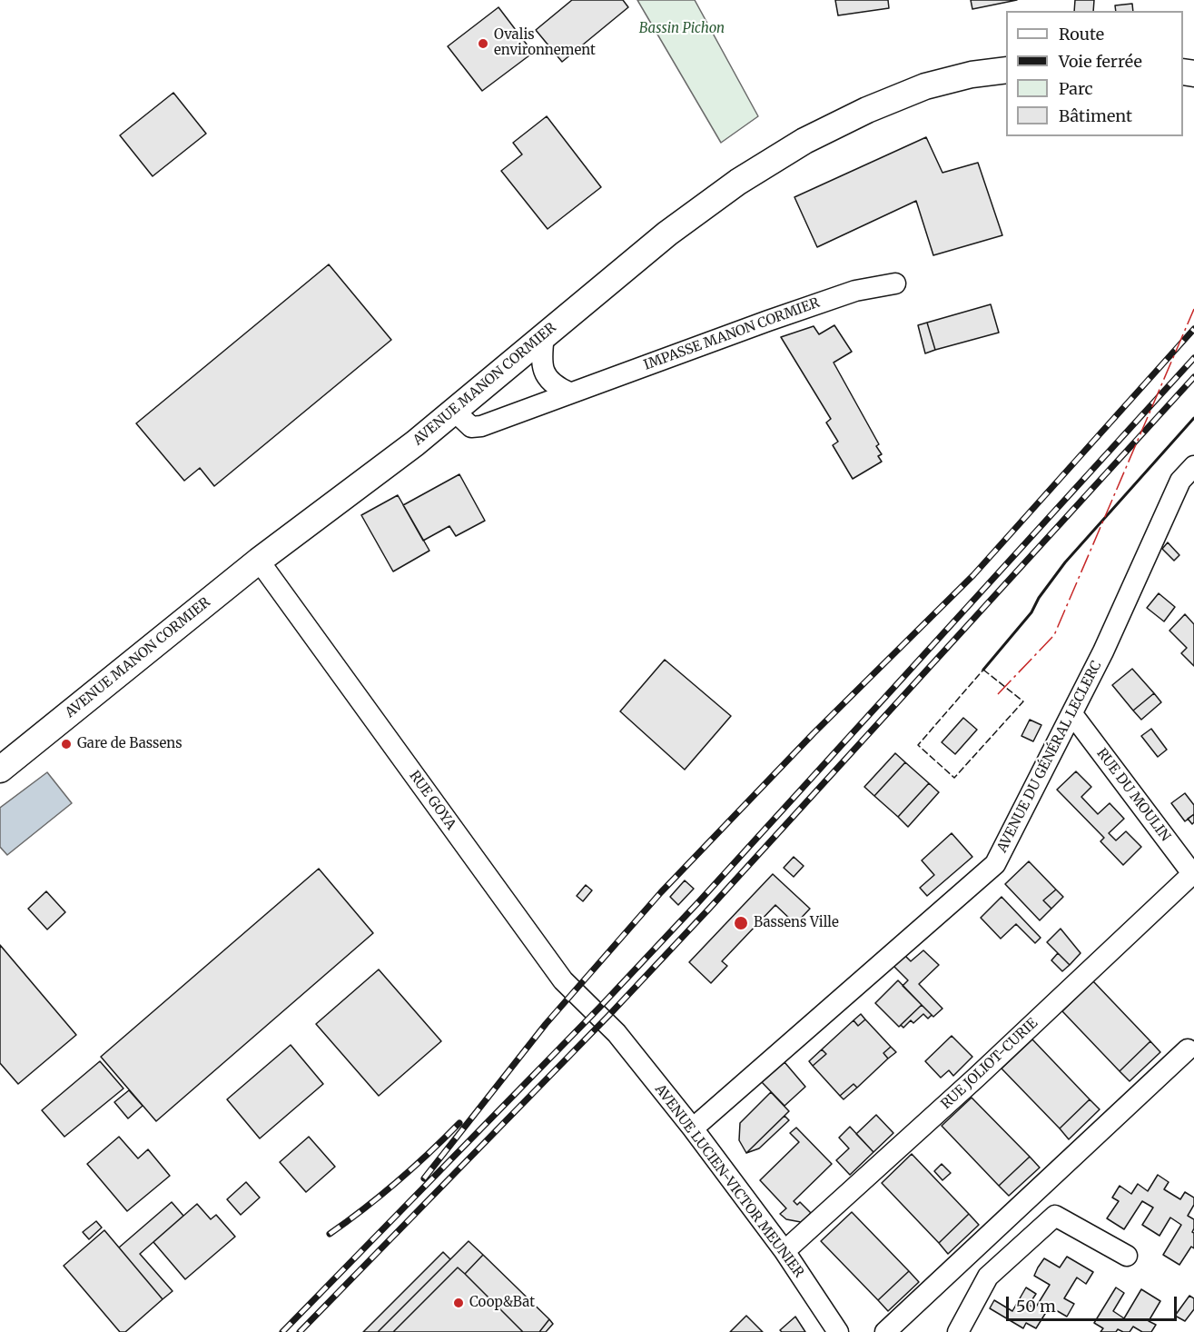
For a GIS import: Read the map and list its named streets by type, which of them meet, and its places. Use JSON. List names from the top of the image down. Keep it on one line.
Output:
{"streets":{"street":["IMPASSE MANON CORMIER","AVENUE MANON CORMIER","AVENUE DU GÉNÉRAL LECLERC","RUE DU MOULIN","RUE GOYA","RUE JOLIOT-CURIE","AVENUE LUCIEN-VICTOR MEUNIER"]},"crossings":[["IMPASSE MANON CORMIER","AVENUE MANON CORMIER"],["AVENUE MANON CORMIER","RUE GOYA"],["AVENUE DU GÉNÉRAL LECLERC","RUE DU MOULIN"],["AVENUE DU GÉNÉRAL LECLERC","AVENUE LUCIEN-VICTOR MEUNIER"],["RUE DU MOULIN","RUE JOLIOT-CURIE"],["RUE GOYA","AVENUE LUCIEN-VICTOR MEUNIER"],["RUE JOLIOT-CURIE","AVENUE LUCIEN-VICTOR MEUNIER"]],"parks":["Bassin Pichon"],"places":["Ovalis environnement","Gare de Bassens","Bassens Ville","Coop&Bat"],"legend":["Route","Voie ferrée","Parc","Bâtiment"],"scale_bar":"50 m"}
